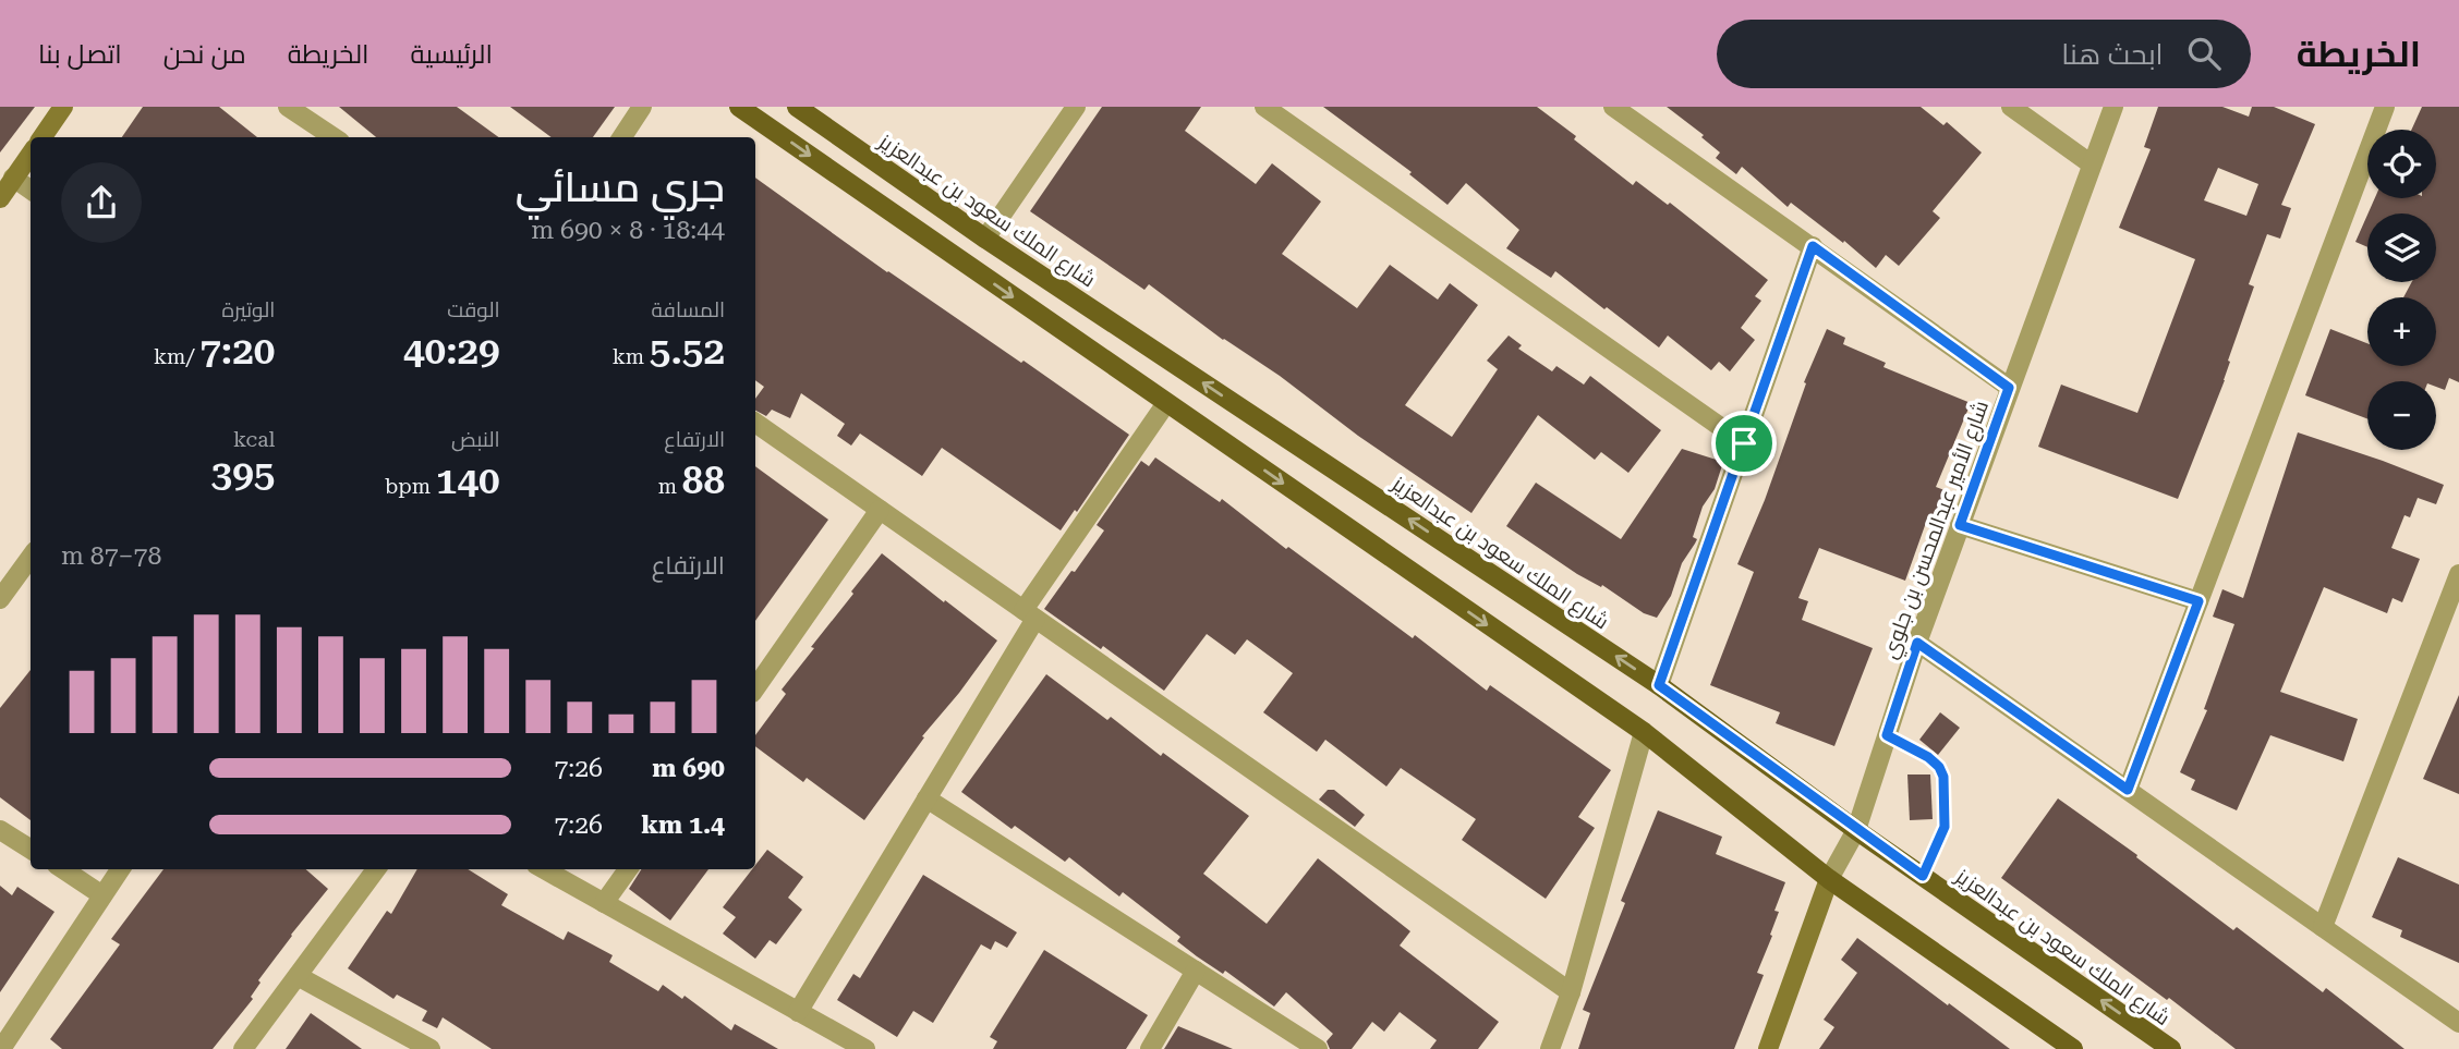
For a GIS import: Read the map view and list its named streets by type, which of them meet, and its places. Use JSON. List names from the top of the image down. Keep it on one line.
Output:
{"streets":{"main road":["شارع الملك سعود بن عبدالعزيز"],"street":["شارع الأمير عبدالمحسن بن جلوي"]},"crossings":[["شارع الملك سعود بن عبدالعزيز","شارع الأمير عبدالمحسن بن جلوي"]],"page":{"header":"الخريطة","search":"ابحث هنا","nav":["الرئيسية","الخريطة","من نحن","اتصل بنا"],"map_buttons":["+","−"],"heading":["جري مسائي","18:44 · 8 × 690 m"],"stats":[["المسافة","5.52 km"],["الوقت","40:29"],["الوتيرة","7:20 /km"],["الارتفاع","88 m"],["النبض","140 bpm"],["kcal","395"]],"chart":["الارتفاع","78–87 m"],"list":[{"name":"690 m","note":"7:26"},{"name":"1.4 km","note":"7:26"}]}}
